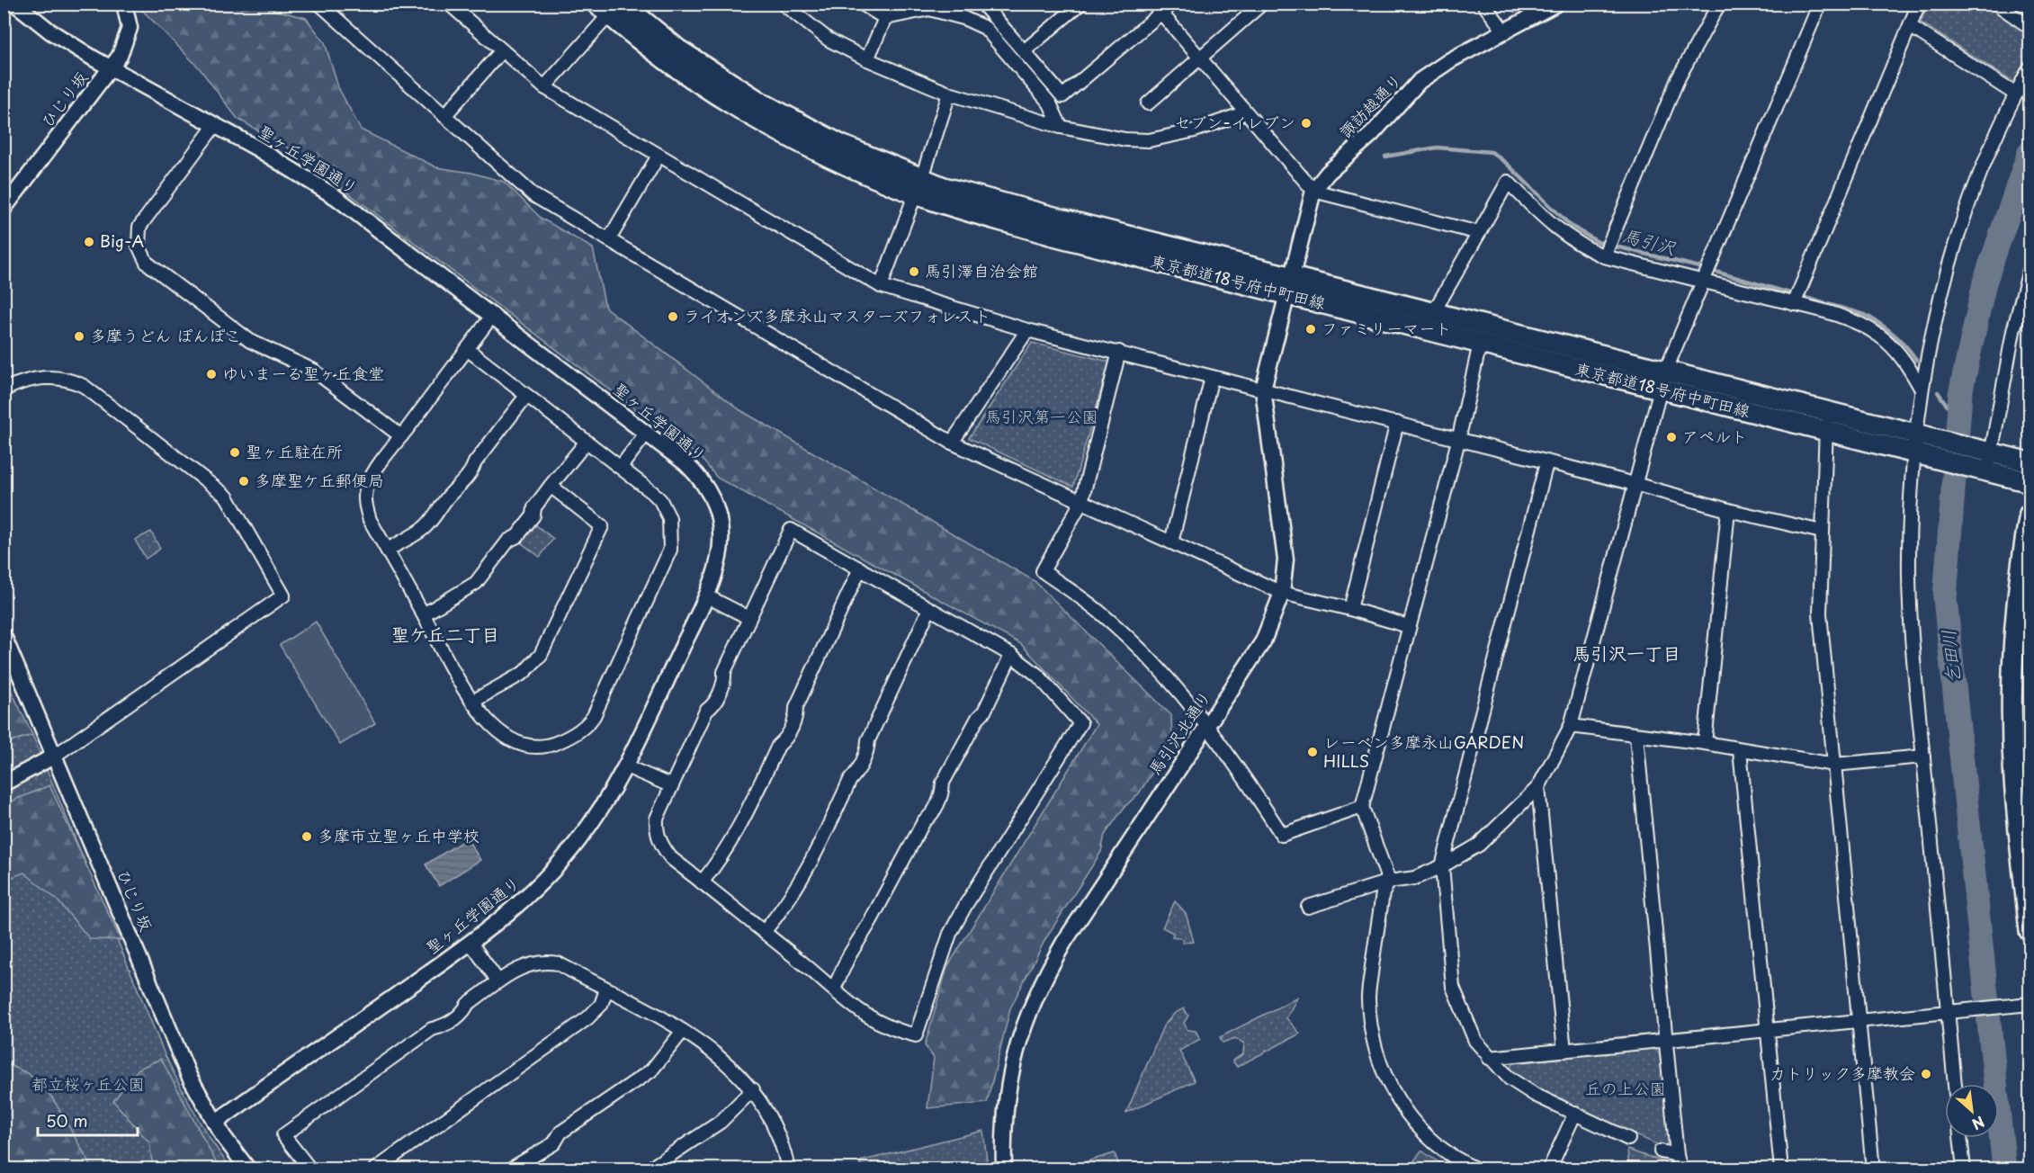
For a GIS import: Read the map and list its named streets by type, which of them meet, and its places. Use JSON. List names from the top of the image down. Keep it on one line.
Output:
{"streets":{"main road":["東京都道18号府中町田線"],"street":["ひじり坂","諏訪越通り","聖ヶ丘学園通り","馬引沢北通り"]},"crossings":[["ひじり坂","聖ヶ丘学園通り"],["諏訪越通り","東京都道18号府中町田線"],["諏訪越通り","馬引沢北通り"],["東京都道18号府中町田線","馬引沢北通り"]],"districts":["聖ケ丘二丁目","馬引沢一丁目"],"water":["馬引沢","乞田川"],"parks":["馬引沢第一公園","都立桜ヶ丘公園","丘の上公園"],"places":["セブン-イレブン","Big-A","馬引澤自治会館","ライオンズ多摩永山マスターズフォレスト","ファミリーマート","多摩うどん ぽんぽこ","ゆいまーる聖ヶ丘食堂","アペルト","聖ヶ丘駐在所","多摩聖ケ丘郵便局","レーベン多摩永山GARDEN HILLS","多摩市立聖ヶ丘中学校","カトリック多摩教会"],"scale_bar":"50 m","north":"bottom right"}
